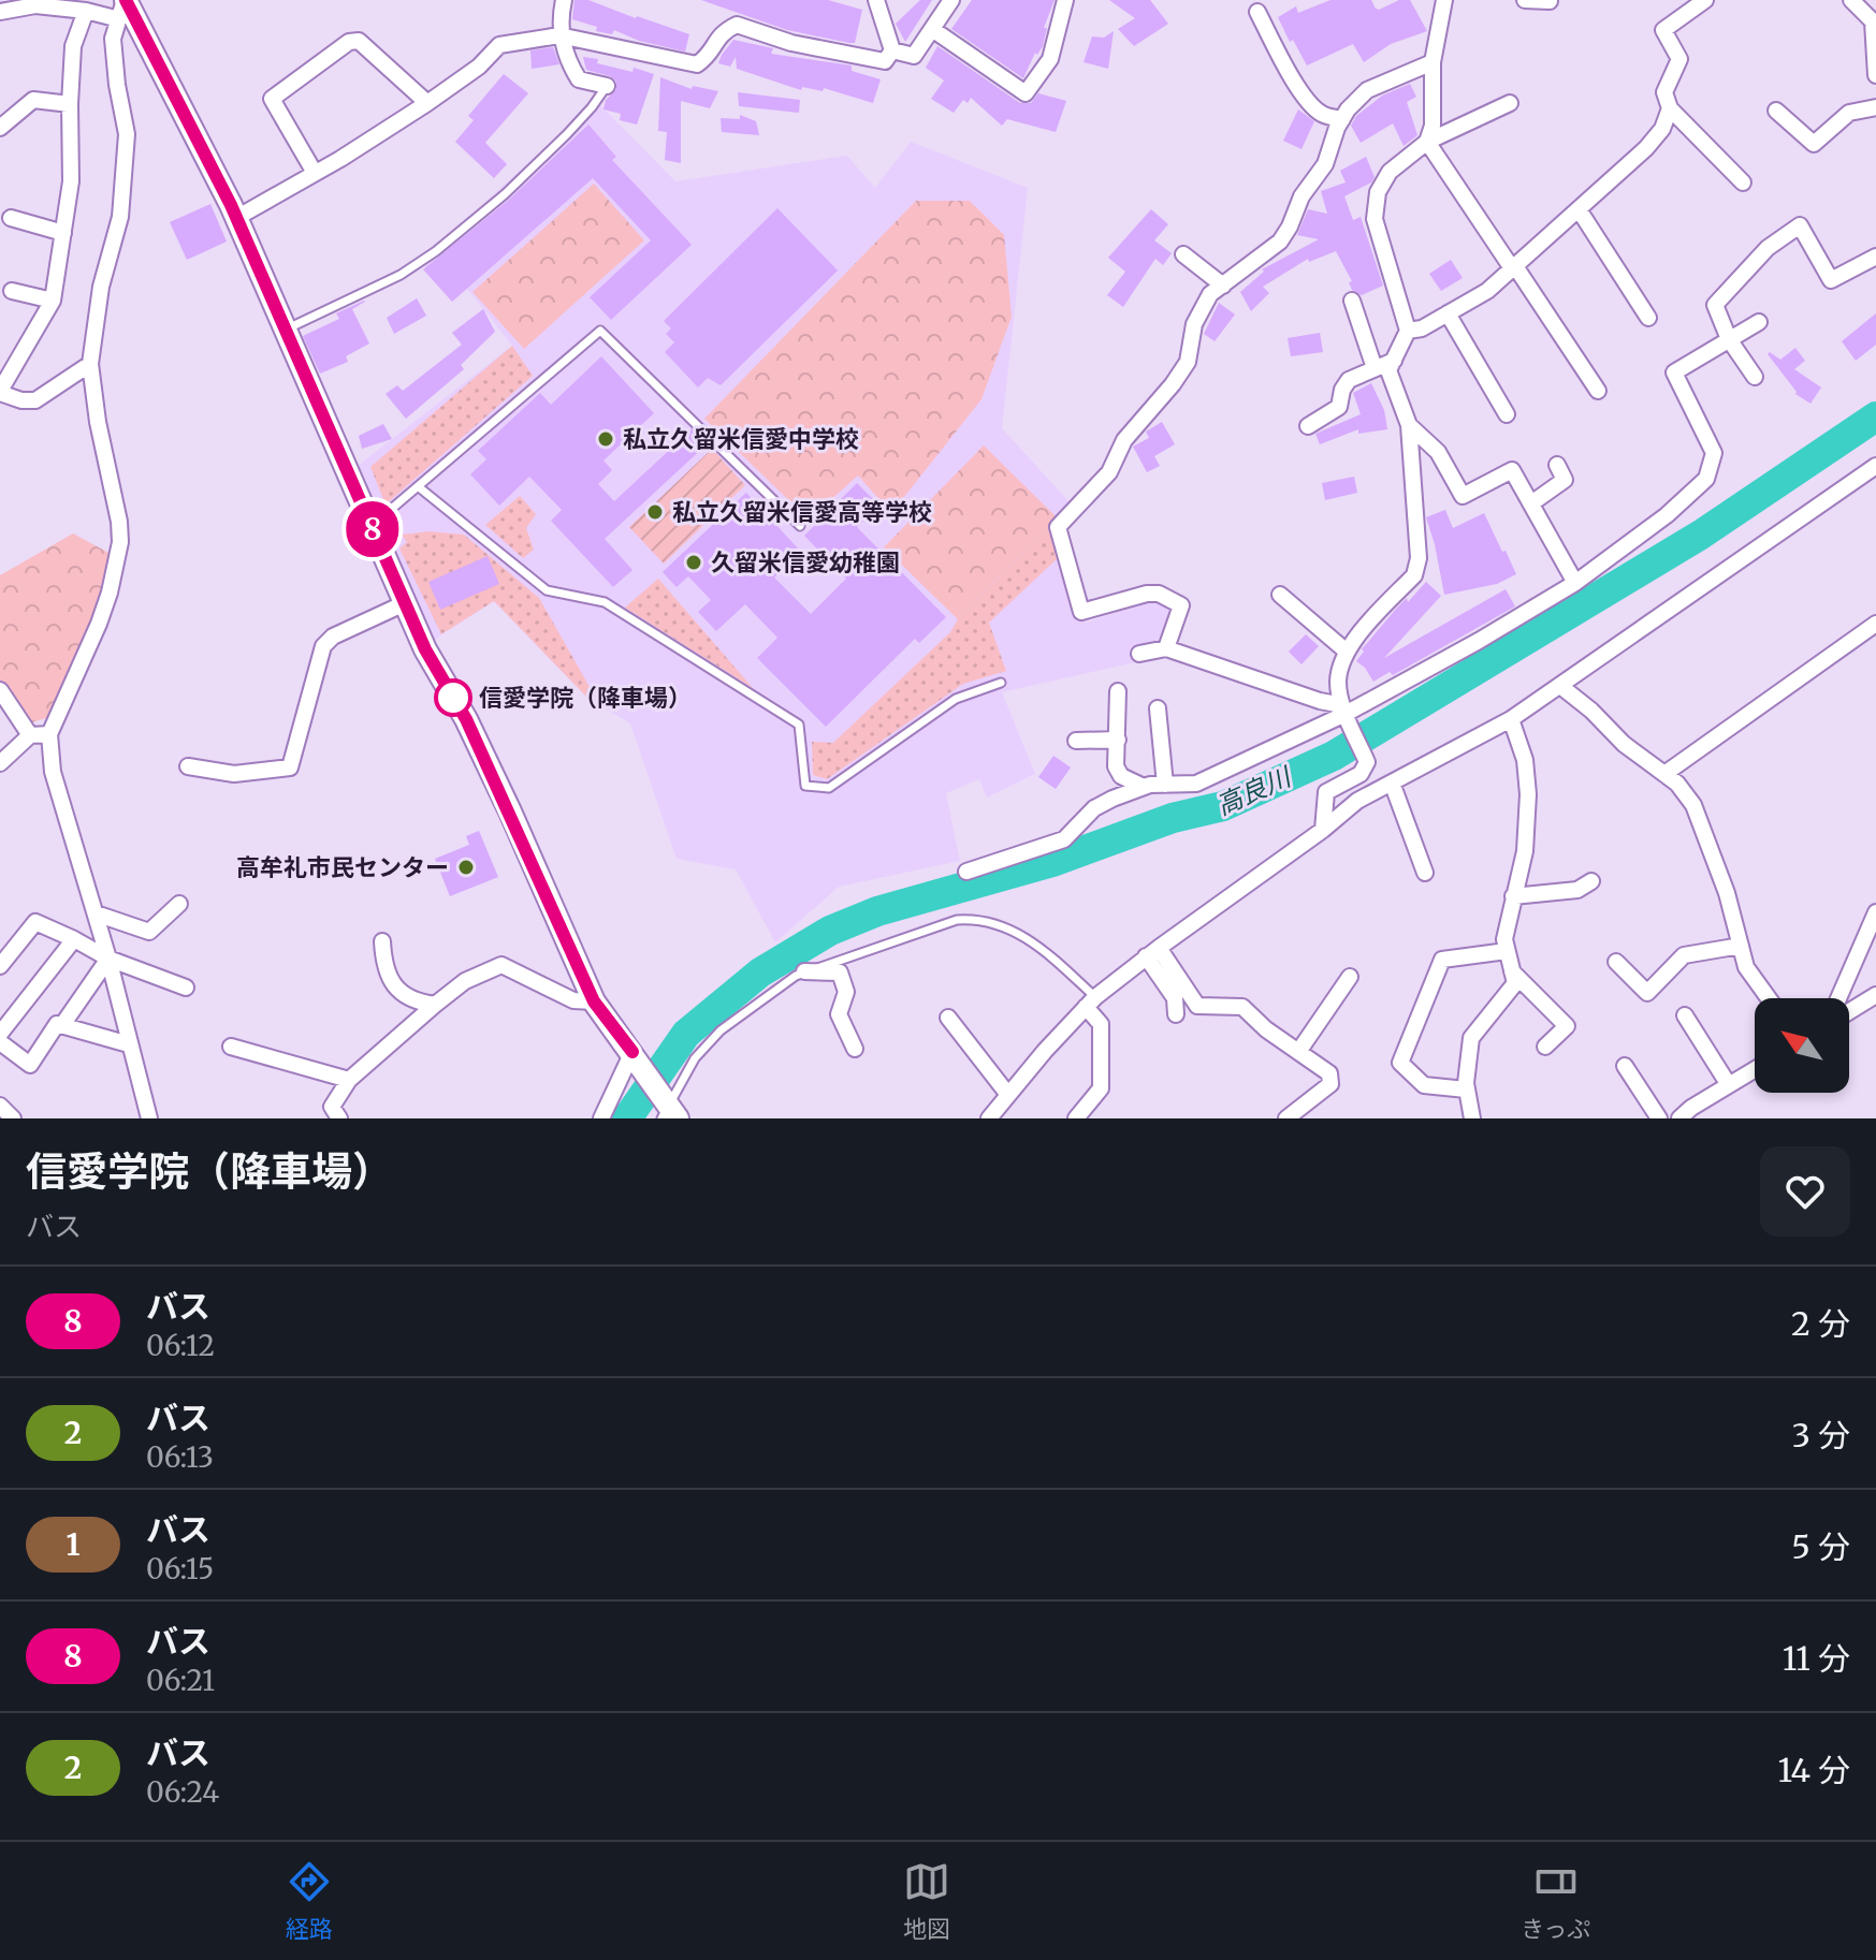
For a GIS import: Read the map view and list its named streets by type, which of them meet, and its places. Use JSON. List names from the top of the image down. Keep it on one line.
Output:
{"water":["高良川"],"places":["私立久留米信愛中学校","私立久留米信愛高等学校","久留米信愛幼稚園","信愛学院（降車場）","高牟礼市民センター"],"lines":["bus line 8"],"north":"top left","page":{"on_map":"8","heading":["信愛学院（降車場）","バス"],"list":[{"mark":"8","name":"バス","note":"06:12","value":"2 分"},{"mark":"2","name":"バス","note":"06:13","value":"3 分"},{"mark":"1","name":"バス","note":"06:15","value":"5 分"},{"mark":"8","name":"バス","note":"06:21","value":"11 分"},{"mark":"2","name":"バス","note":"06:24","value":"14 分"}],"tabs":["経路","地図","きっぷ"]}}
